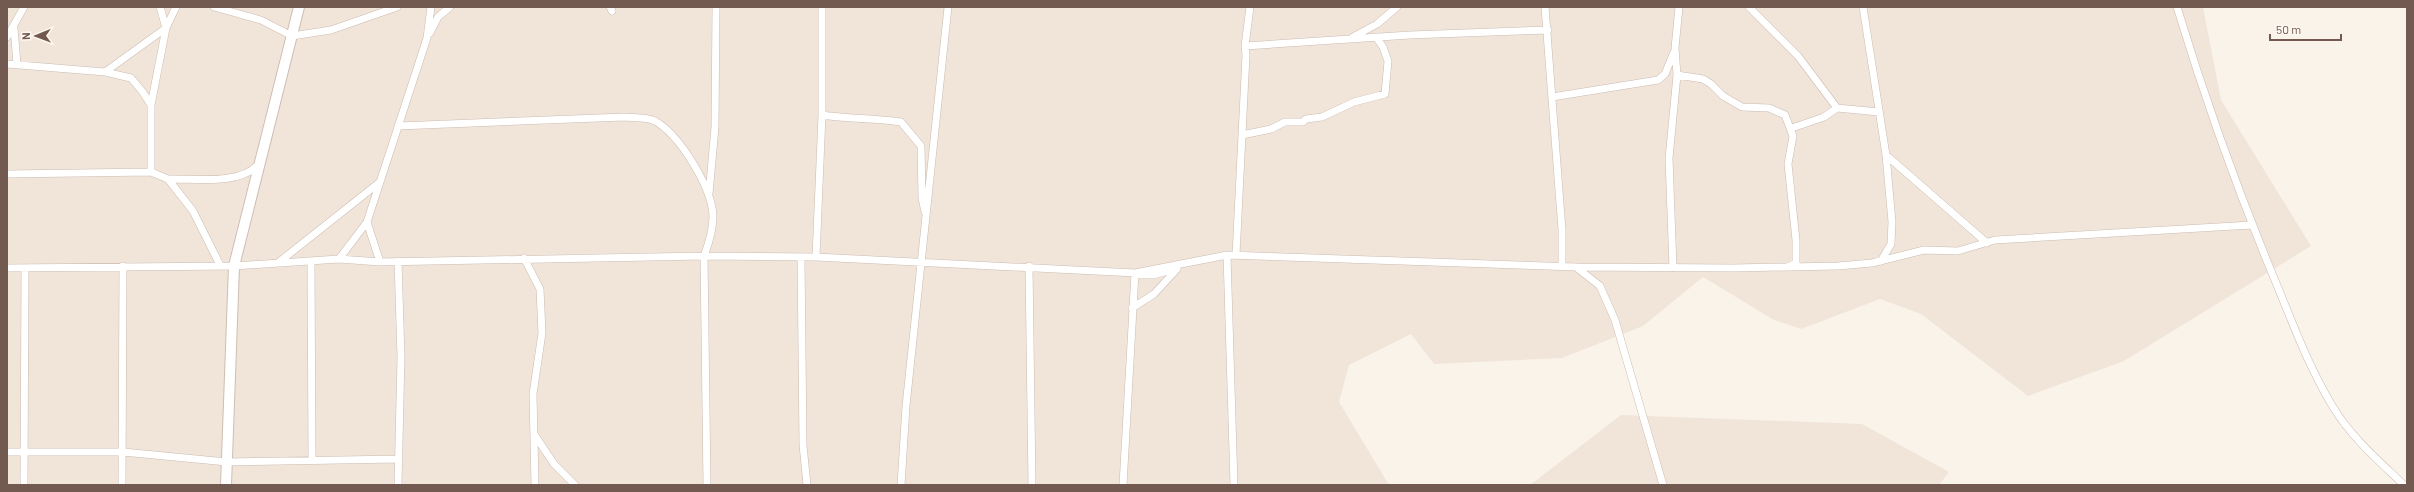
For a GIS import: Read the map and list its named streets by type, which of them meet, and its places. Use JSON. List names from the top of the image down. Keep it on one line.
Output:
{"scale_bar":"50 m","north":"left"}
